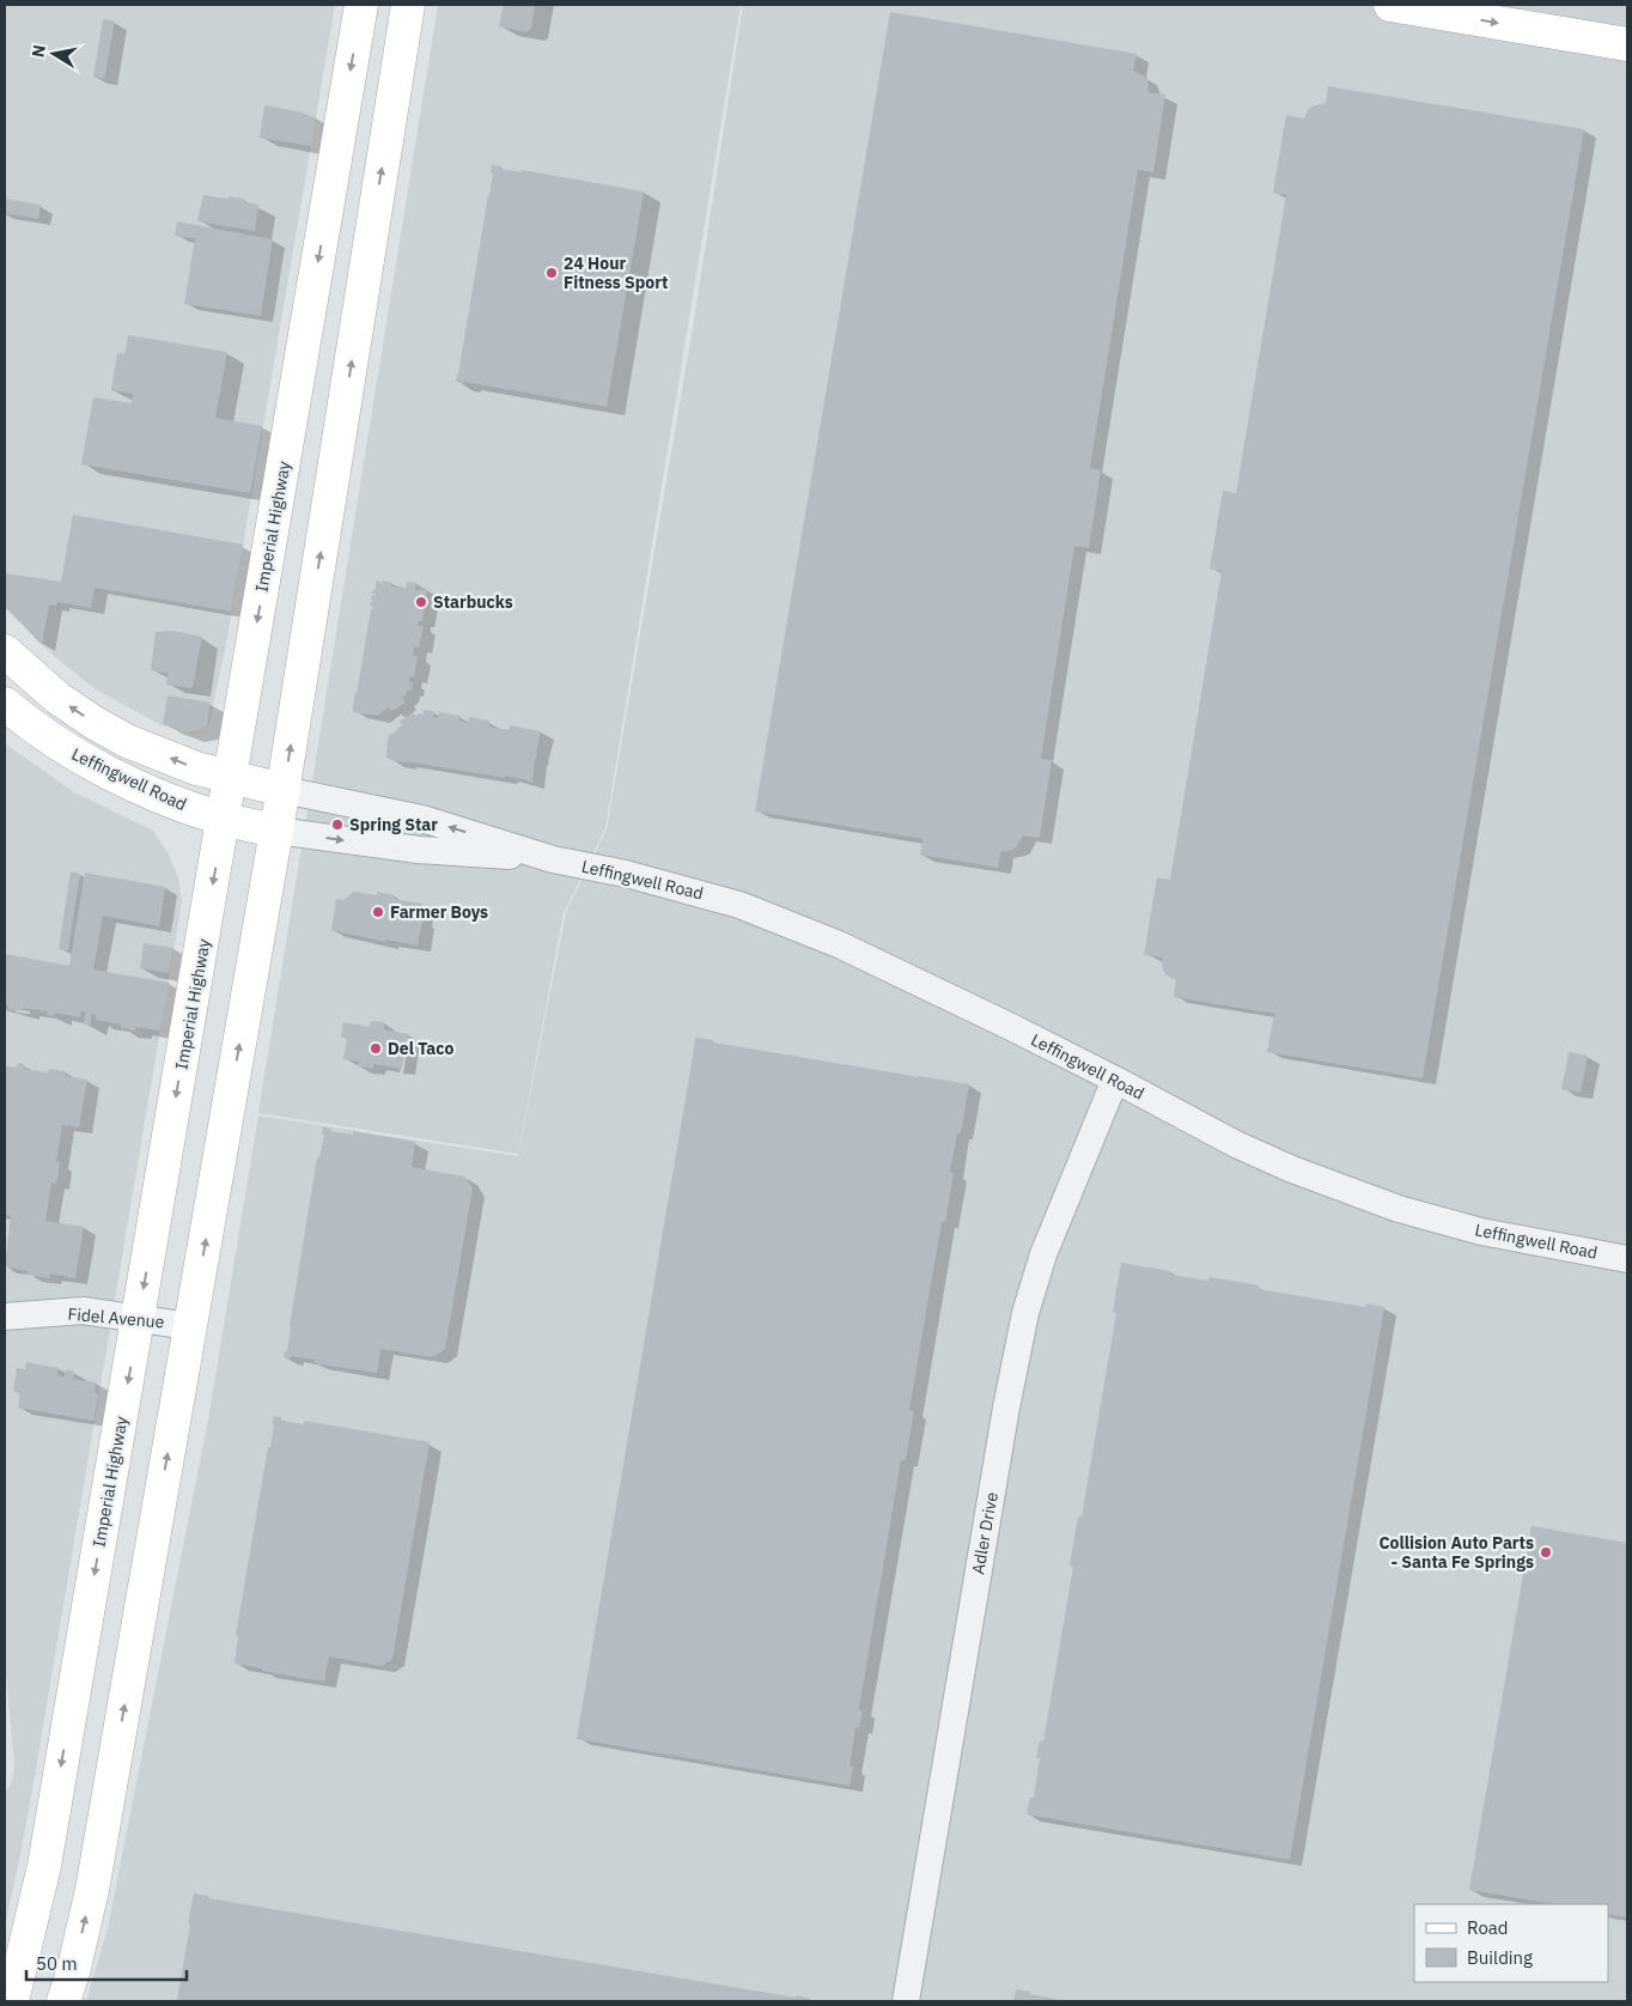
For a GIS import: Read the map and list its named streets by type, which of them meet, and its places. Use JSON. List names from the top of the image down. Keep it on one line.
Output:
{"streets":{"main road":["Imperial Highway","Leffingwell Road"],"street":["Fidel Avenue","Adler Drive"]},"crossings":[["Imperial Highway","Leffingwell Road"],["Imperial Highway","Fidel Avenue"],["Leffingwell Road","Adler Drive"]],"places":["24 Hour Fitness Sport","Starbucks","Spring Star","Farmer Boys","Del Taco","Collision Auto Parts - Santa Fe Springs"],"legend":["Road","Building"],"scale_bar":"50 m","north":"left"}
